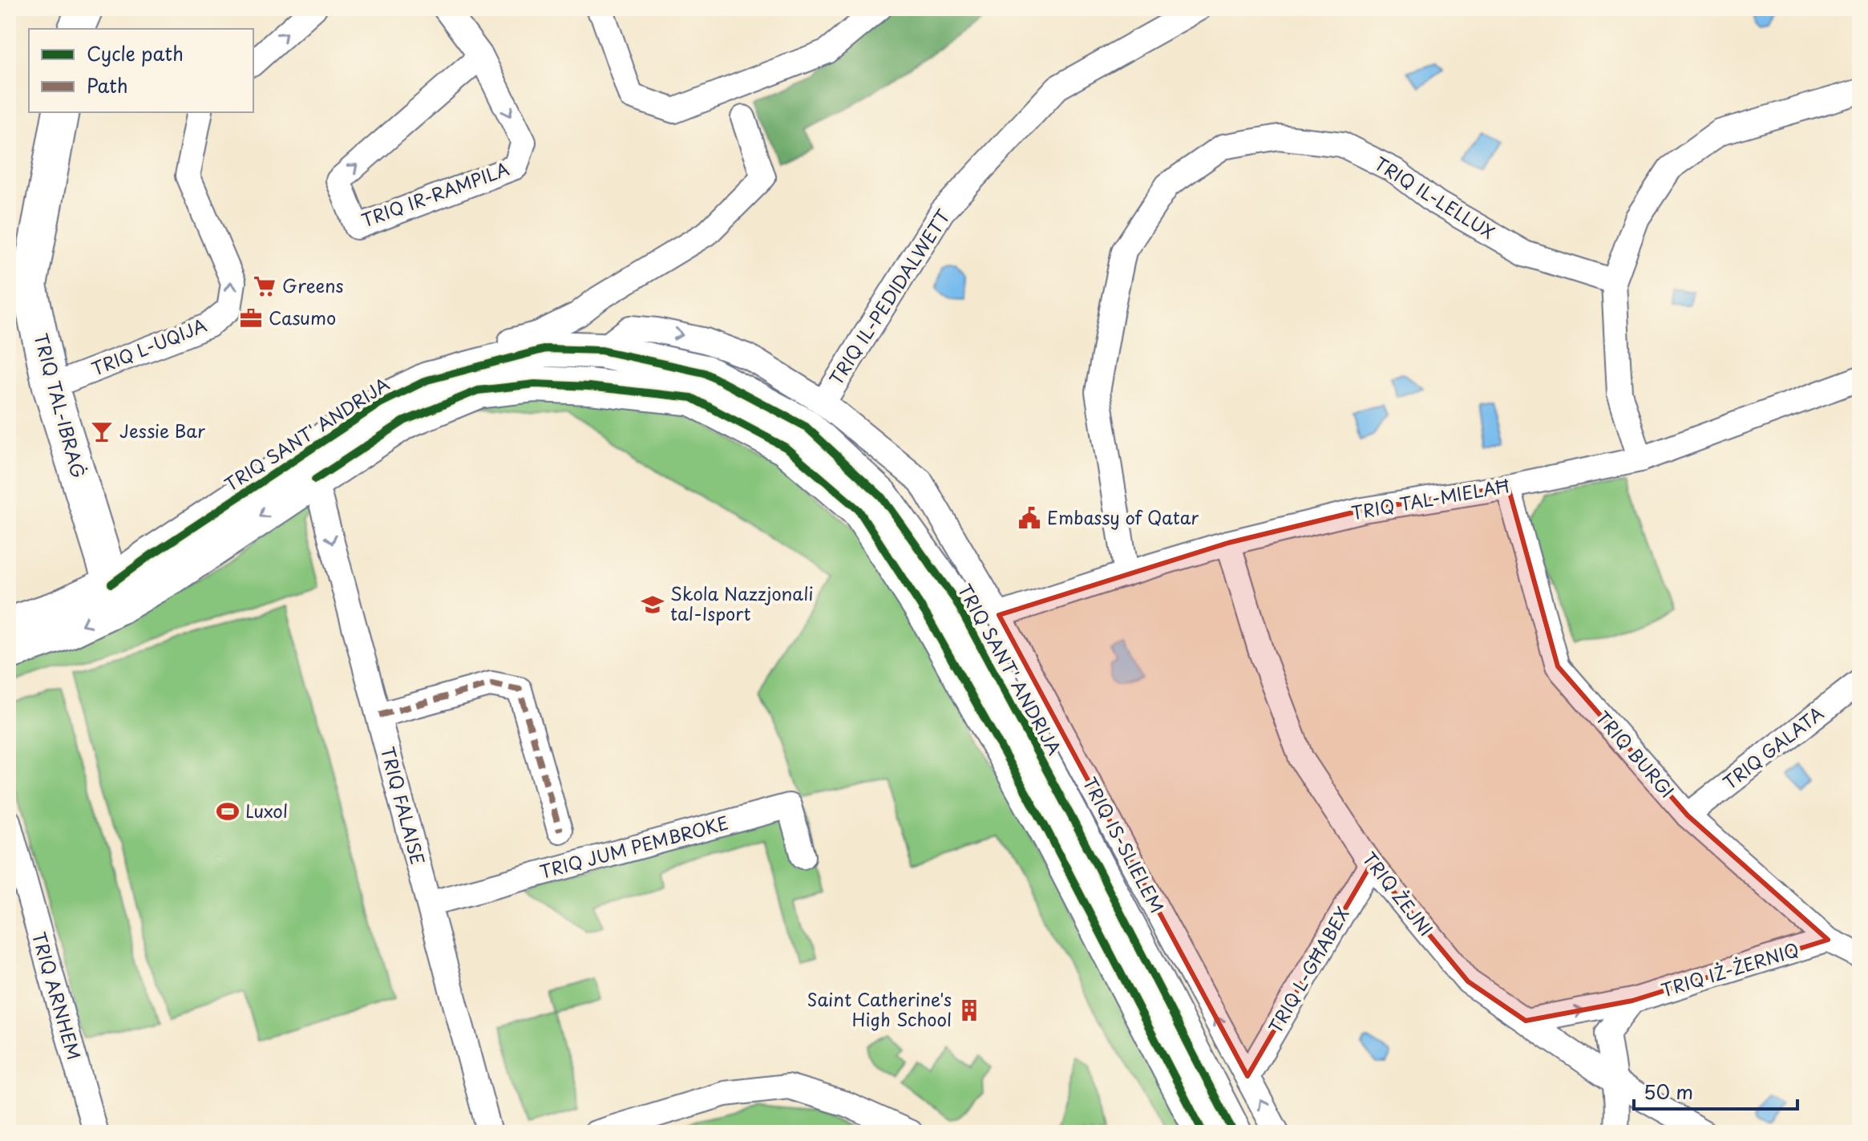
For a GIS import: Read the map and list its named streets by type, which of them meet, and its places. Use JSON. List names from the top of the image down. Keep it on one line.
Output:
{"streets":{"main road":["TRIQ TAL-IBRAĠ","TRIQ SANT' ANDRIJA"],"street":["TRIQ IR-RAMPILA","TRIQ IL-LELLUX","TRIQ IL-PEDIDALWETT","TRIQ L-UQIJA","TRIQ TAL-MIELAĦ","TRIQ GALATA","TRIQ BURGI","TRIQ FALAISE","TRIQ IS-SLIELEM","TRIQ JUM PEMBROKE","TRIQ ŻEJNI","TRIQ L-GĦABEX","TRIQ IŻ-ŻERNIQ","TRIQ ARNHEM"]},"crossings":[["TRIQ IL-LELLUX","TRIQ TAL-MIELAĦ"],["TRIQ IL-PEDIDALWETT","TRIQ IS-SLIELEM"],["TRIQ L-UQIJA","TRIQ TAL-IBRAĠ"],["TRIQ TAL-IBRAĠ","TRIQ SANT' ANDRIJA"],["TRIQ TAL-MIELAĦ","TRIQ BURGI"],["TRIQ TAL-MIELAĦ","TRIQ IS-SLIELEM"],["TRIQ TAL-MIELAĦ","TRIQ ŻEJNI"],["TRIQ GALATA","TRIQ BURGI"],["TRIQ BURGI","TRIQ IŻ-ŻERNIQ"],["TRIQ FALAISE","TRIQ JUM PEMBROKE"],["TRIQ IS-SLIELEM","TRIQ L-GĦABEX"],["TRIQ ŻEJNI","TRIQ L-GĦABEX"],["TRIQ ŻEJNI","TRIQ IŻ-ŻERNIQ"]],"one_way":["TRIQ FALAISE"],"places":{"supermarket":["Greens"],"office":["Casumo"],"bar":["Jessie Bar"],"public building":["Embassy of Qatar"],"school or university":["Skola Nazzjonali tal-Isport"],"sports":["Luxol"],"building":["Saint Catherine's High School"]},"legend":["Cycle path","Path"],"scale_bar":"50 m"}
